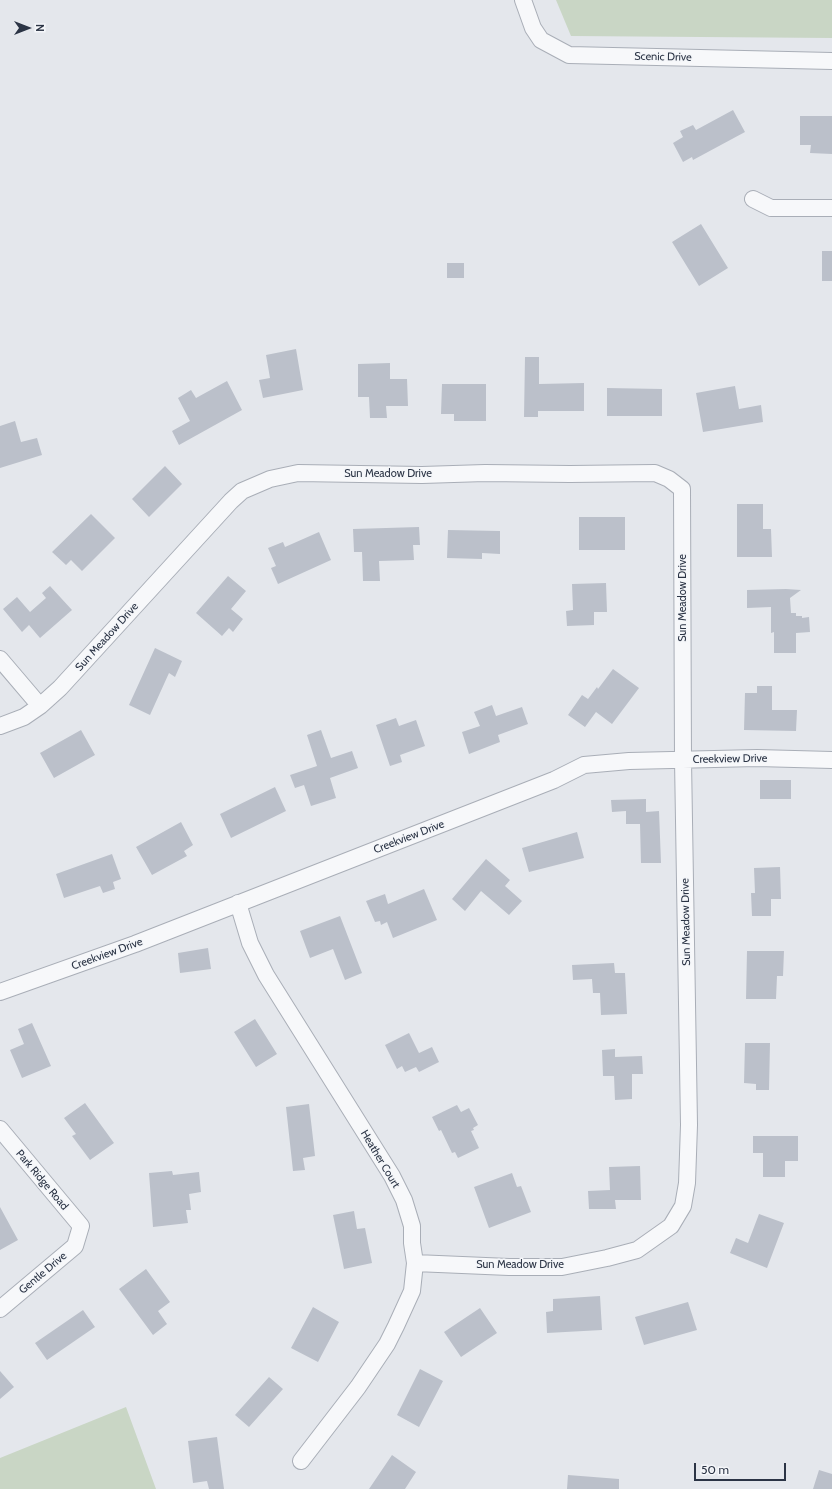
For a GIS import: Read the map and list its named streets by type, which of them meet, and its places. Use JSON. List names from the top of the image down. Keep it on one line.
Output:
{"streets":{"street":["Scenic Drive","Sun Meadow Drive","Creekview Drive","Heather Court","Park Ridge Road","Gentle Drive"]},"crossings":[["Sun Meadow Drive","Creekview Drive"],["Sun Meadow Drive","Heather Court"],["Creekview Drive","Heather Court"],["Park Ridge Road","Gentle Drive"]],"scale_bar":"50 m","north":"right"}
